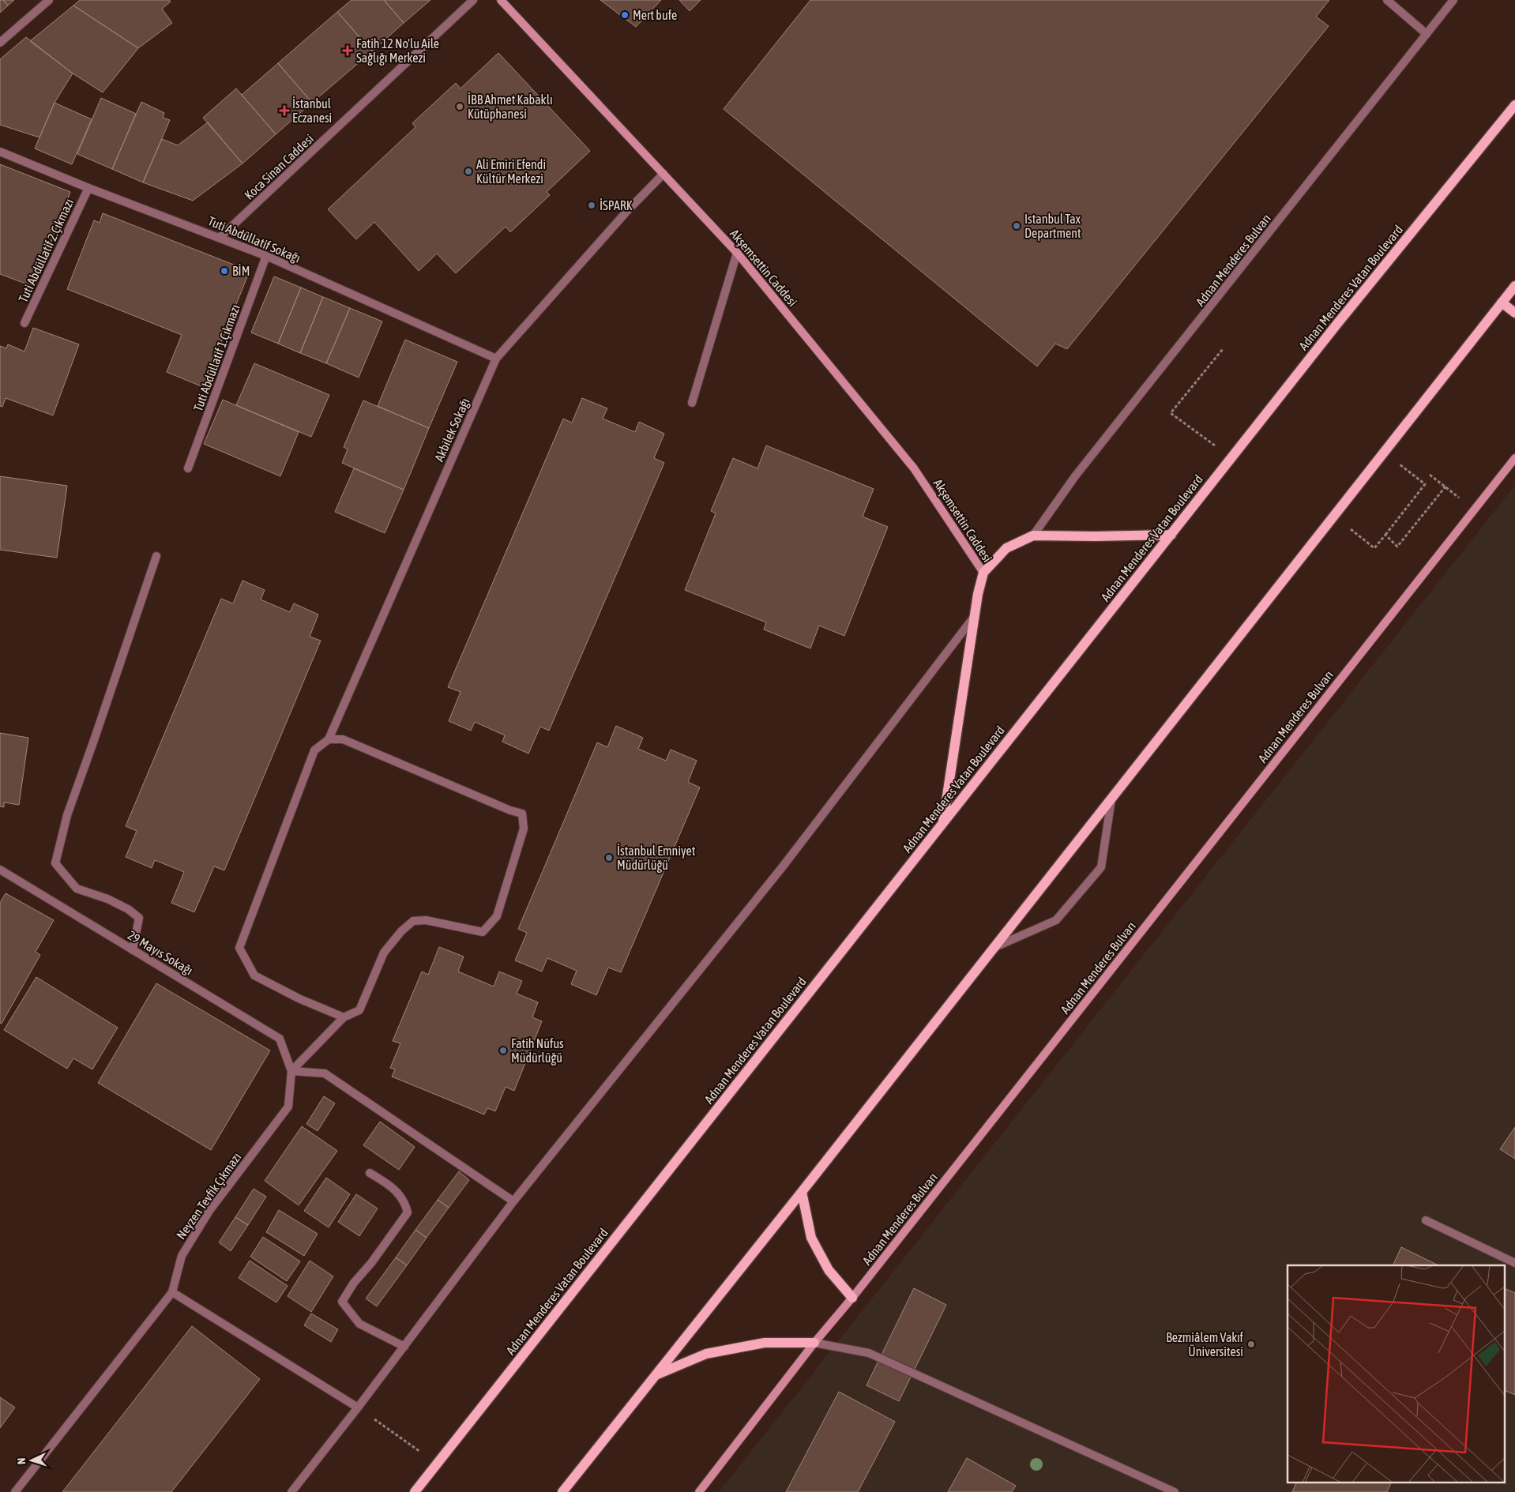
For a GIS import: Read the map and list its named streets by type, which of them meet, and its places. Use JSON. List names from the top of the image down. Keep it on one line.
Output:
{"streets":{"main road":["Adnan Menderes Bulvarı","Akşemsettin Caddesi","Adnan Menderes Vatan Boulevard"],"street":["Koca Sinan Caddesi","Tuti Abdüllatif Sokağı","Tuti Abdüllatif 2.Çıkmazı","Tuti Abdüllatif 1.Çıkmazı","Akbilek Sokağı","29 Mayıs Sokağı","Neyzen Tevfik Çıkmazı"]},"crossings":[["Koca Sinan Caddesi","Tuti Abdüllatif Sokağı"],["Tuti Abdüllatif Sokağı","Tuti Abdüllatif 2.Çıkmazı"],["Tuti Abdüllatif Sokağı","Tuti Abdüllatif 1.Çıkmazı"],["Tuti Abdüllatif Sokağı","Akbilek Sokağı"],["Akşemsettin Caddesi","Akbilek Sokağı"],["29 Mayıs Sokağı","Neyzen Tevfik Çıkmazı"]],"places":{"other":["Mert bufe","İBB Ahmet Kabaklı Kütüphanesi","Ali Emiri Efendi Kültür Merkezi","İSPARK","Istanbul Tax Department","BİM","İstanbul Emniyet Müdürlüğü","Fatih Nüfus Müdürlüğü","Bezmiâlem Vakıf Üniversitesi"],"health":["Fatih 12 No'lu Aile Sağlığı Merkezi","İstanbul Eczanesi"]},"north":"left"}
